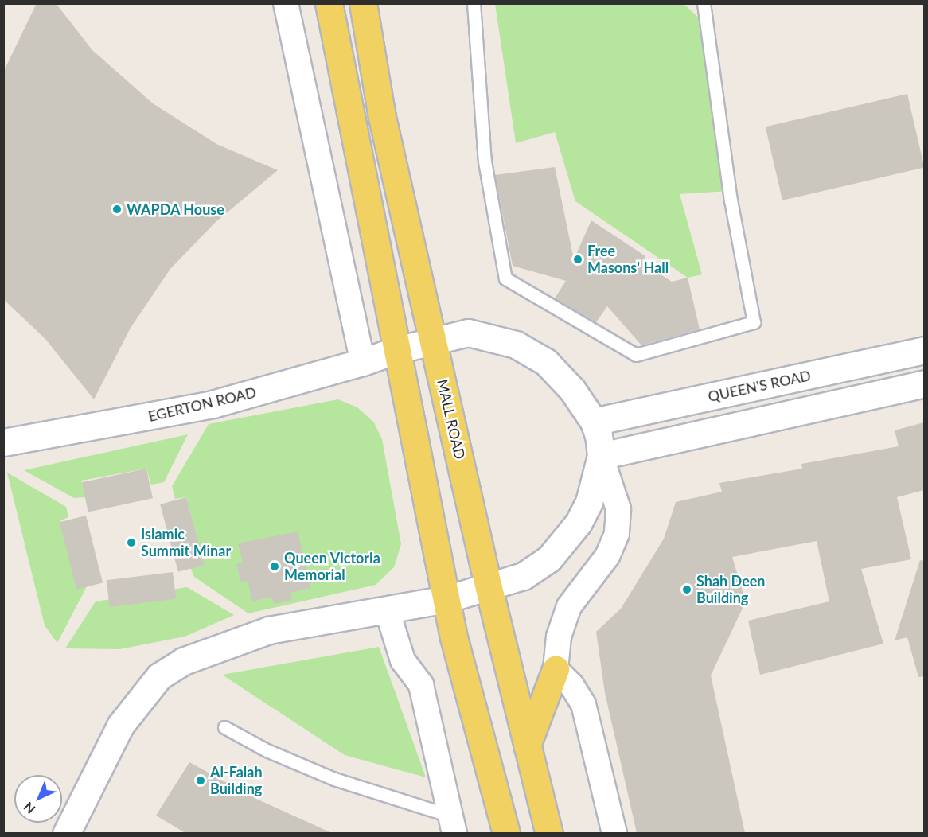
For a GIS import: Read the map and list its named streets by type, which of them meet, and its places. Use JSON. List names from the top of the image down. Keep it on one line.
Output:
{"streets":{"main road":["QUEEN'S ROAD","EGERTON ROAD","MALL ROAD"]},"crossings":[["QUEEN'S ROAD","EGERTON ROAD"],["EGERTON ROAD","MALL ROAD"]],"places":["WAPDA House","Free Masons' Hall","Islamic Summit Minar","Queen Victoria Memorial","Shah Deen Building","Al-Falah Building"],"north":"bottom left"}
